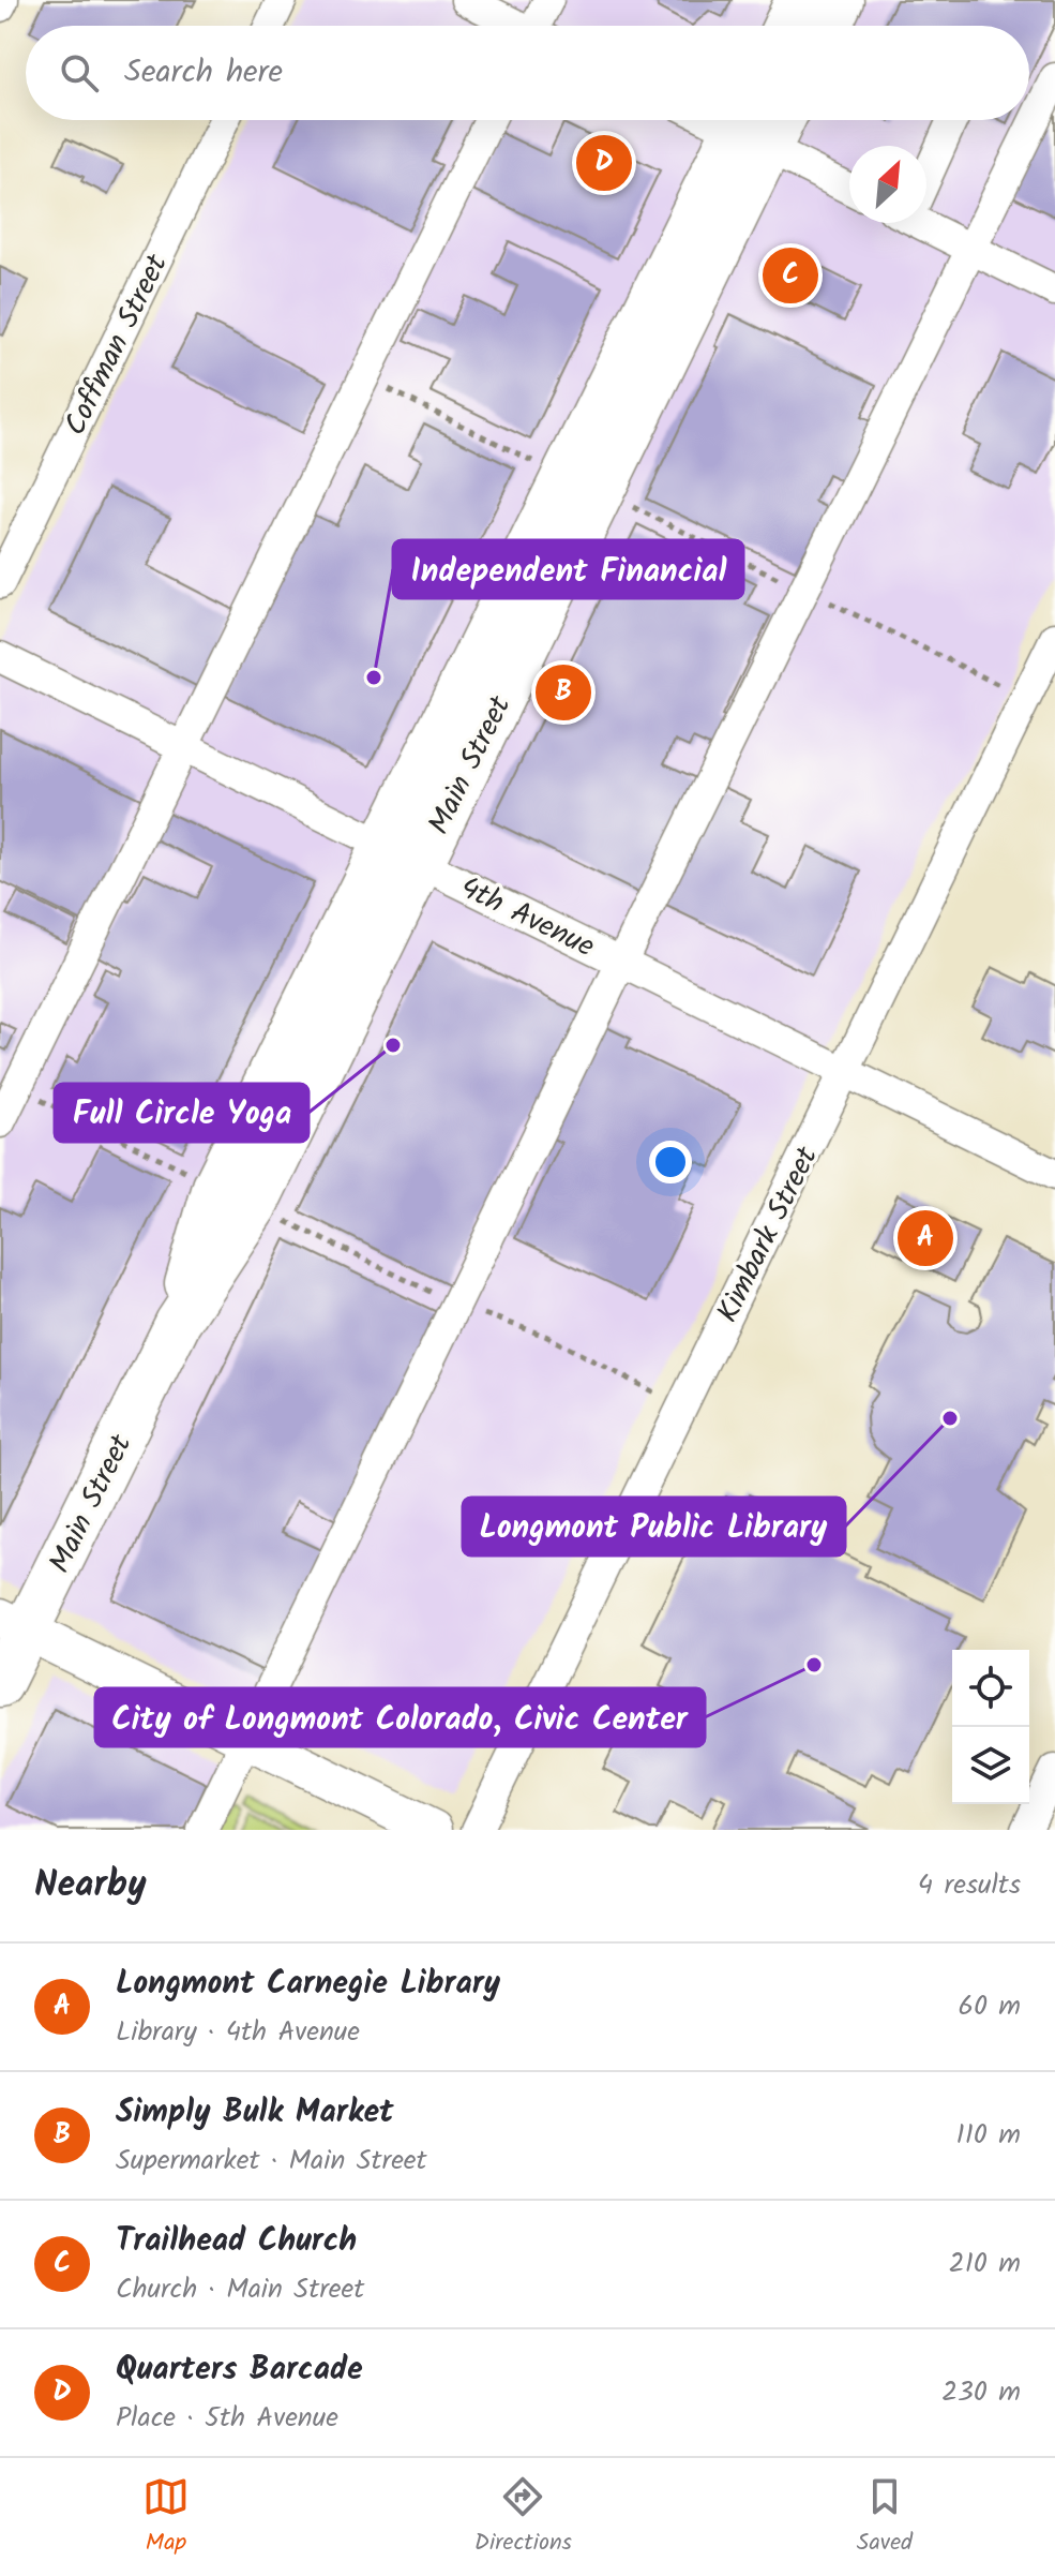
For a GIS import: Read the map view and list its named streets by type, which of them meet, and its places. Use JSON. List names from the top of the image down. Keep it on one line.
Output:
{"streets":{"highway":["Main Street"],"street":["Coffman Street","4th Avenue","Kimbark Street"]},"crossings":[["Main Street","4th Avenue"],["4th Avenue","Kimbark Street"]],"places":["Independent Financial","Full Circle Yoga","Longmont Public Library","City of Longmont Colorado, Civic Center"],"north":"top right","page":{"search":"Search here","pins":["D","C","B","A"],"heading":["Nearby","4 results"],"list":[{"mark":"A","name":"Longmont Carnegie Library","note":"Library · 4th Avenue","value":"60 m"},{"mark":"B","name":"Simply Bulk Market","note":"Supermarket · Main Street","value":"110 m"},{"mark":"C","name":"Trailhead Church","note":"Church · Main Street","value":"210 m"},{"mark":"D","name":"Quarters Barcade","note":"Place · 5th Avenue","value":"230 m"}],"nav":["Map","Directions","Saved"]}}
